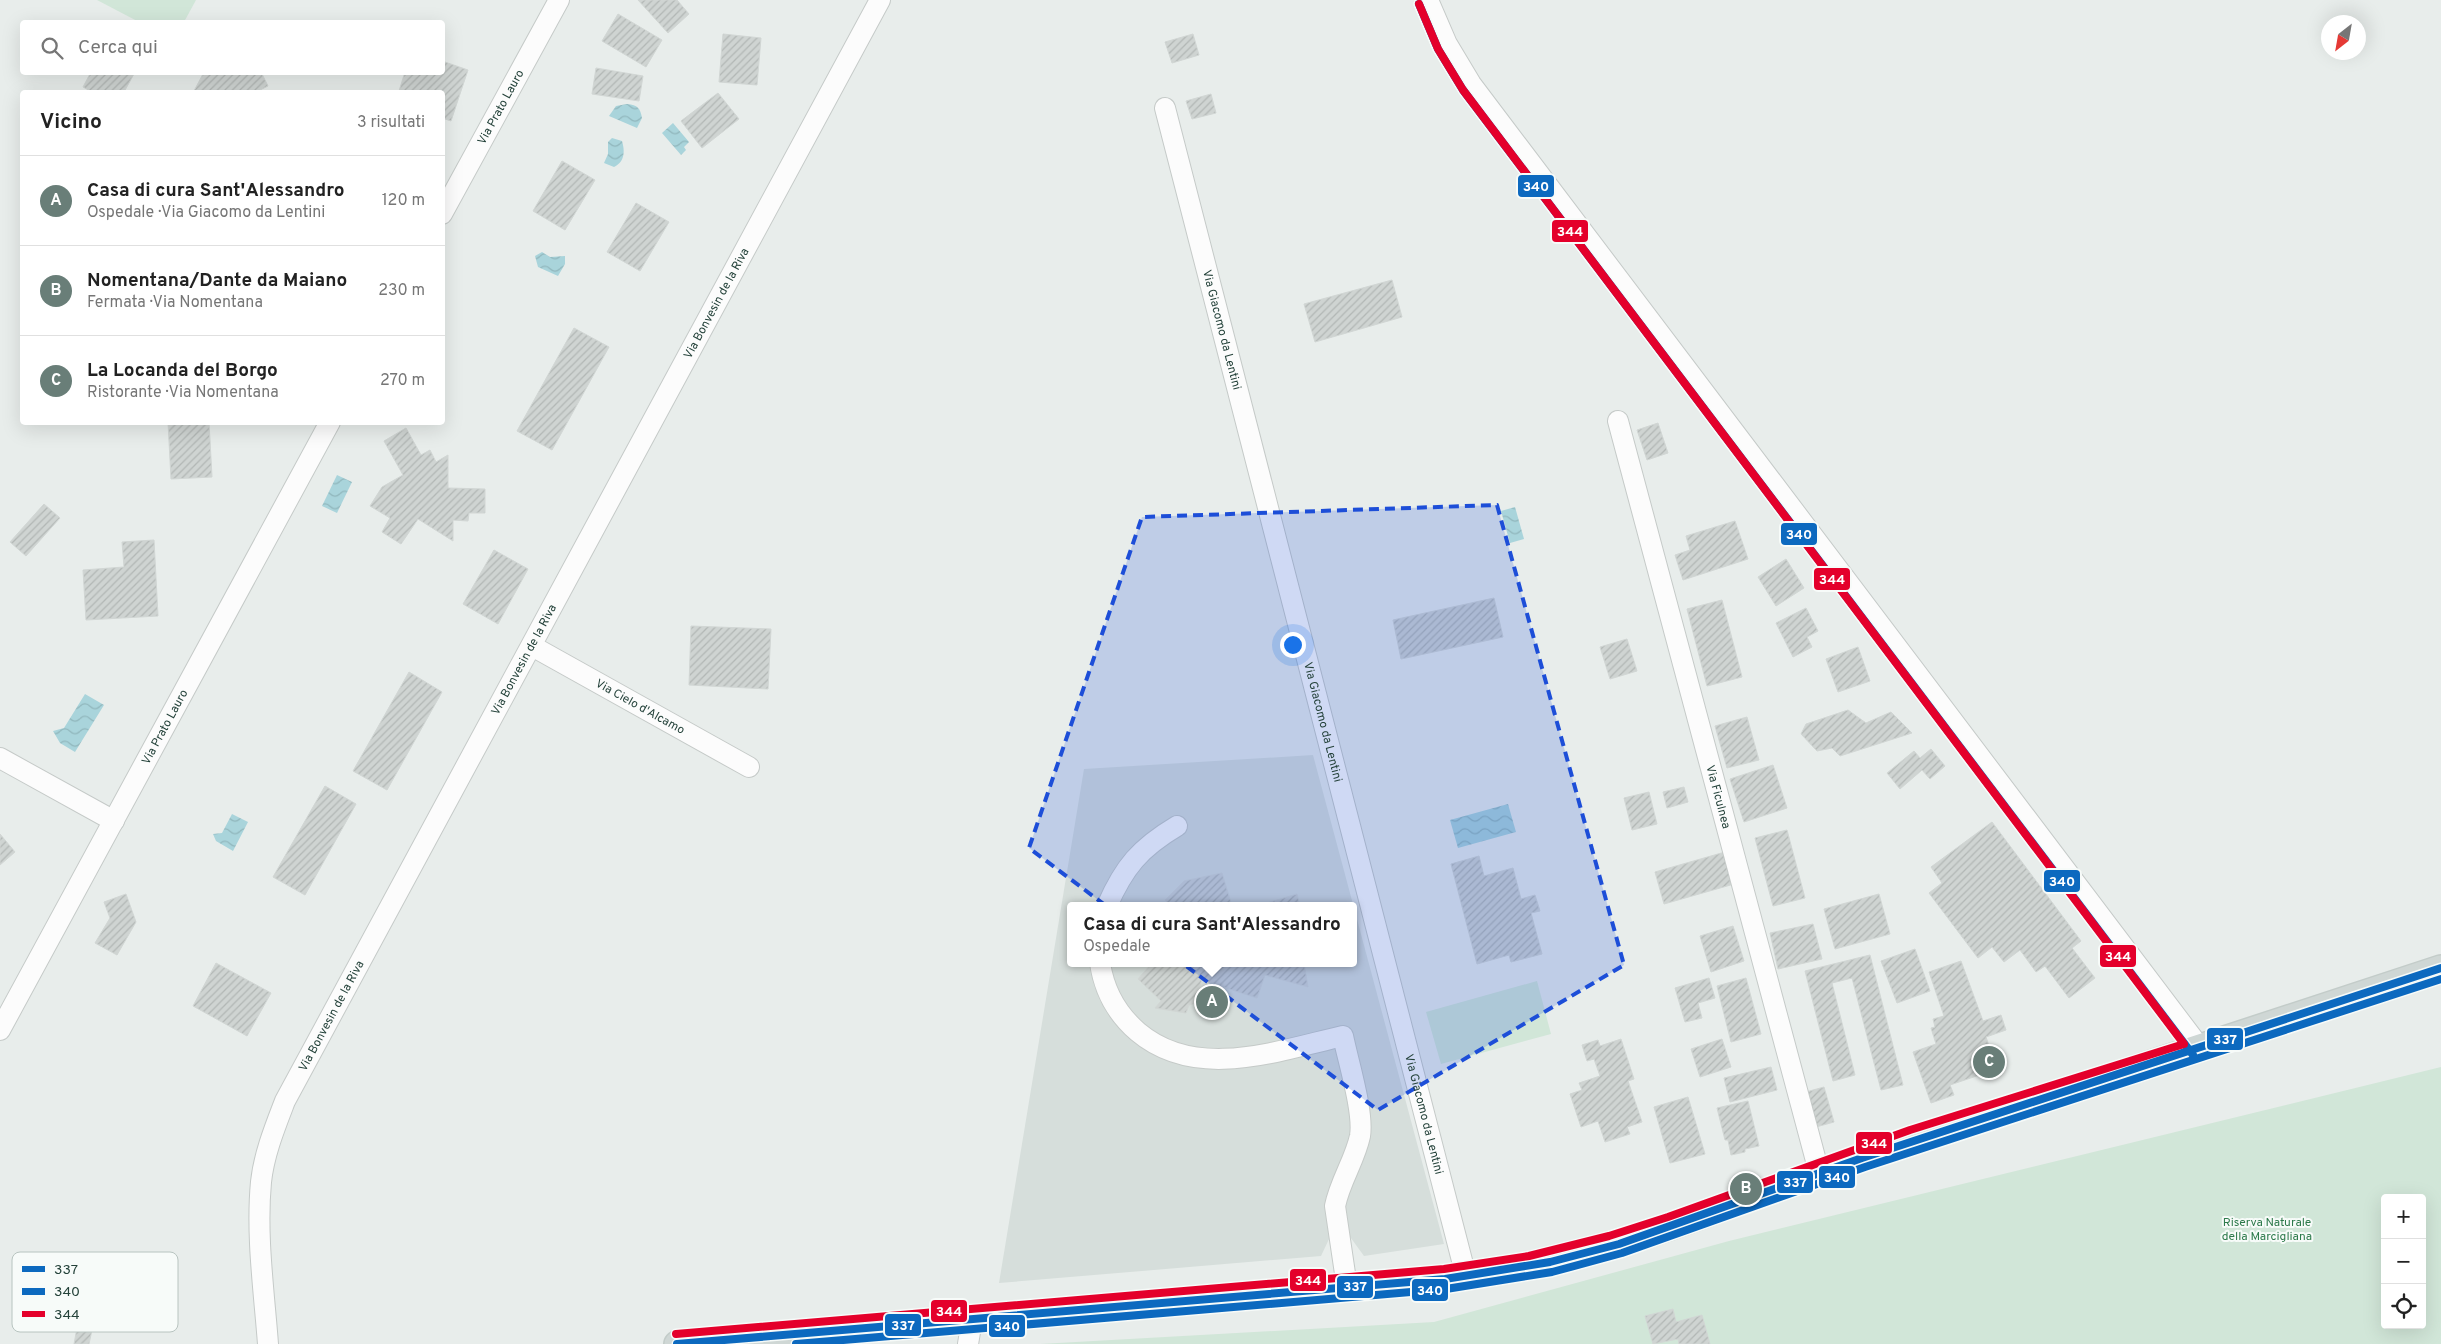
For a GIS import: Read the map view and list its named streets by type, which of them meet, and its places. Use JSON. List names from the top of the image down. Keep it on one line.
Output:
{"streets":{"street":["Via Prato Lauro","Via Bonvesin de la Riva","Via Giacomo da Lentini","Via Cielo d'Alcamo","Via Ficulnea"]},"crossings":[["Via Bonvesin de la Riva","Via Cielo d'Alcamo"]],"parks":["Riserva Naturale della Marcigliana"],"lines":["transit line 340","transit line 344","transit line 337"],"legend":["337","340","344"],"north":"bottom left","page":{"search":"Cerca qui","heading":["Vicino","3 risultati"],"list":[{"mark":"A","name":"Casa di cura Sant'Alessandro","note":"Ospedale · Via Giacomo da Lentini","value":"120 m"},{"mark":"B","name":"Nomentana/Dante da Maiano","note":"Fermata · Via Nomentana","value":"230 m"},{"mark":"C","name":"La Locanda del Borgo","note":"Ristorante · Via Nomentana","value":"270 m"}],"popup":["Casa di cura Sant'Alessandro","Ospedale"],"pins":["A","C","B"],"map_buttons":["+","−"]}}
